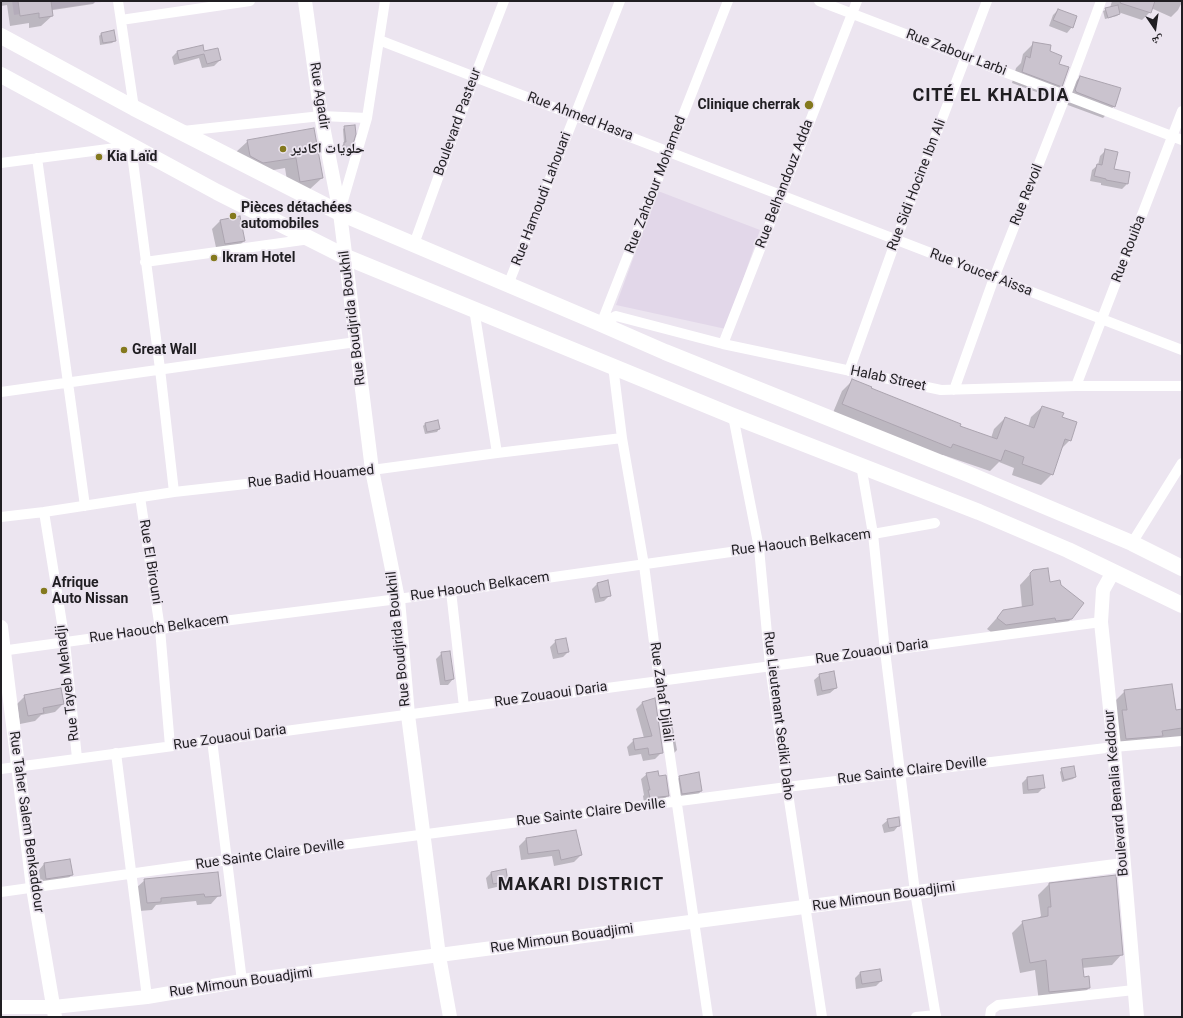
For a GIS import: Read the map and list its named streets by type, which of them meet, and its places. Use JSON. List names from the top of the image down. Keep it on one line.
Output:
{"streets":{"street":["Rue Zabour Larbi","Rue Agadir","Rue Ahmed Hasra","Boulevard Pasteur","Rue Belhandouz Adda","Rue Zahdour Mohamed","Rue Sidi Hocine Ibn Ali","Rue Revoil","Rue Hamoudi Lahouari","Rue Rouiba","Rue Youcef Aissa","Rue Boudjrida Boukhil","Halab Street","Rue Badid Houamed","Rue Haouch Belkacem","Rue El Birouni","Rue Zouaoui Daria","Rue Tayeb Mehadji","Rue Zahaf Djilali","Rue Lieutenant Sediki Daho","Rue Sainte Claire Deville","Boulevard Benalia Keddour","Rue Taher Salem Benkaddour","Rue Mimoun Bouadjimi"]},"crossings":[["Rue Zabour Larbi","Rue Belhandouz Adda"],["Rue Zabour Larbi","Rue Sidi Hocine Ibn Ali"],["Rue Zabour Larbi","Rue Revoil"],["Rue Zabour Larbi","Rue Rouiba"],["Rue Agadir","Rue Boudjrida Boukhil"],["Rue Ahmed Hasra","Boulevard Pasteur"],["Rue Ahmed Hasra","Rue Belhandouz Adda"],["Rue Ahmed Hasra","Rue Zahdour Mohamed"],["Rue Ahmed Hasra","Rue Hamoudi Lahouari"],["Rue Ahmed Hasra","Rue Youcef Aissa"],["Rue Belhandouz Adda","Rue Youcef Aissa"],["Rue Belhandouz Adda","Halab Street"],["Rue Zahdour Mohamed","Halab Street"],["Rue Sidi Hocine Ibn Ali","Rue Youcef Aissa"],["Rue Sidi Hocine Ibn Ali","Halab Street"],["Rue Revoil","Rue Youcef Aissa"],["Rue Revoil","Halab Street"],["Rue Rouiba","Rue Youcef Aissa"],["Rue Rouiba","Halab Street"],["Rue Boudjrida Boukhil","Rue Badid Houamed"],["Rue Boudjrida Boukhil","Rue Haouch Belkacem"],["Rue Boudjrida Boukhil","Rue Zouaoui Daria"],["Rue Boudjrida Boukhil","Rue Sainte Claire Deville"],["Rue Boudjrida Boukhil","Rue Mimoun Bouadjimi"],["Rue Badid Houamed","Rue El Birouni"],["Rue Badid Houamed","Rue Tayeb Mehadji"],["Rue Badid Houamed","Rue Zahaf Djilali"],["Rue Haouch Belkacem","Rue El Birouni"],["Rue Haouch Belkacem","Rue Tayeb Mehadji"],["Rue Haouch Belkacem","Rue Zahaf Djilali"],["Rue Haouch Belkacem","Rue Lieutenant Sediki Daho"],["Rue Haouch Belkacem","Rue Taher Salem Benkaddour"],["Rue El Birouni","Rue Zouaoui Daria"],["Rue Zouaoui Daria","Rue Tayeb Mehadji"],["Rue Zouaoui Daria","Rue Zahaf Djilali"],["Rue Zouaoui Daria","Rue Lieutenant Sediki Daho"],["Rue Zouaoui Daria","Boulevard Benalia Keddour"],["Rue Zouaoui Daria","Rue Taher Salem Benkaddour"],["Rue Zahaf Djilali","Rue Sainte Claire Deville"],["Rue Zahaf Djilali","Rue Mimoun Bouadjimi"],["Rue Lieutenant Sediki Daho","Rue Sainte Claire Deville"],["Rue Lieutenant Sediki Daho","Rue Mimoun Bouadjimi"],["Rue Sainte Claire Deville","Boulevard Benalia Keddour"],["Rue Sainte Claire Deville","Rue Taher Salem Benkaddour"],["Boulevard Benalia Keddour","Rue Mimoun Bouadjimi"],["Rue Taher Salem Benkaddour","Rue Mimoun Bouadjimi"]],"districts":["CITÉ EL KHALDIA","MAKARI DISTRICT"],"places":["Clinique cherrak","حلويات اكادير","Kia Laïd","Pièces détachées automobiles","Ikram Hotel","Great Wall","Afrique Auto Nissan"],"north":"bottom"}
